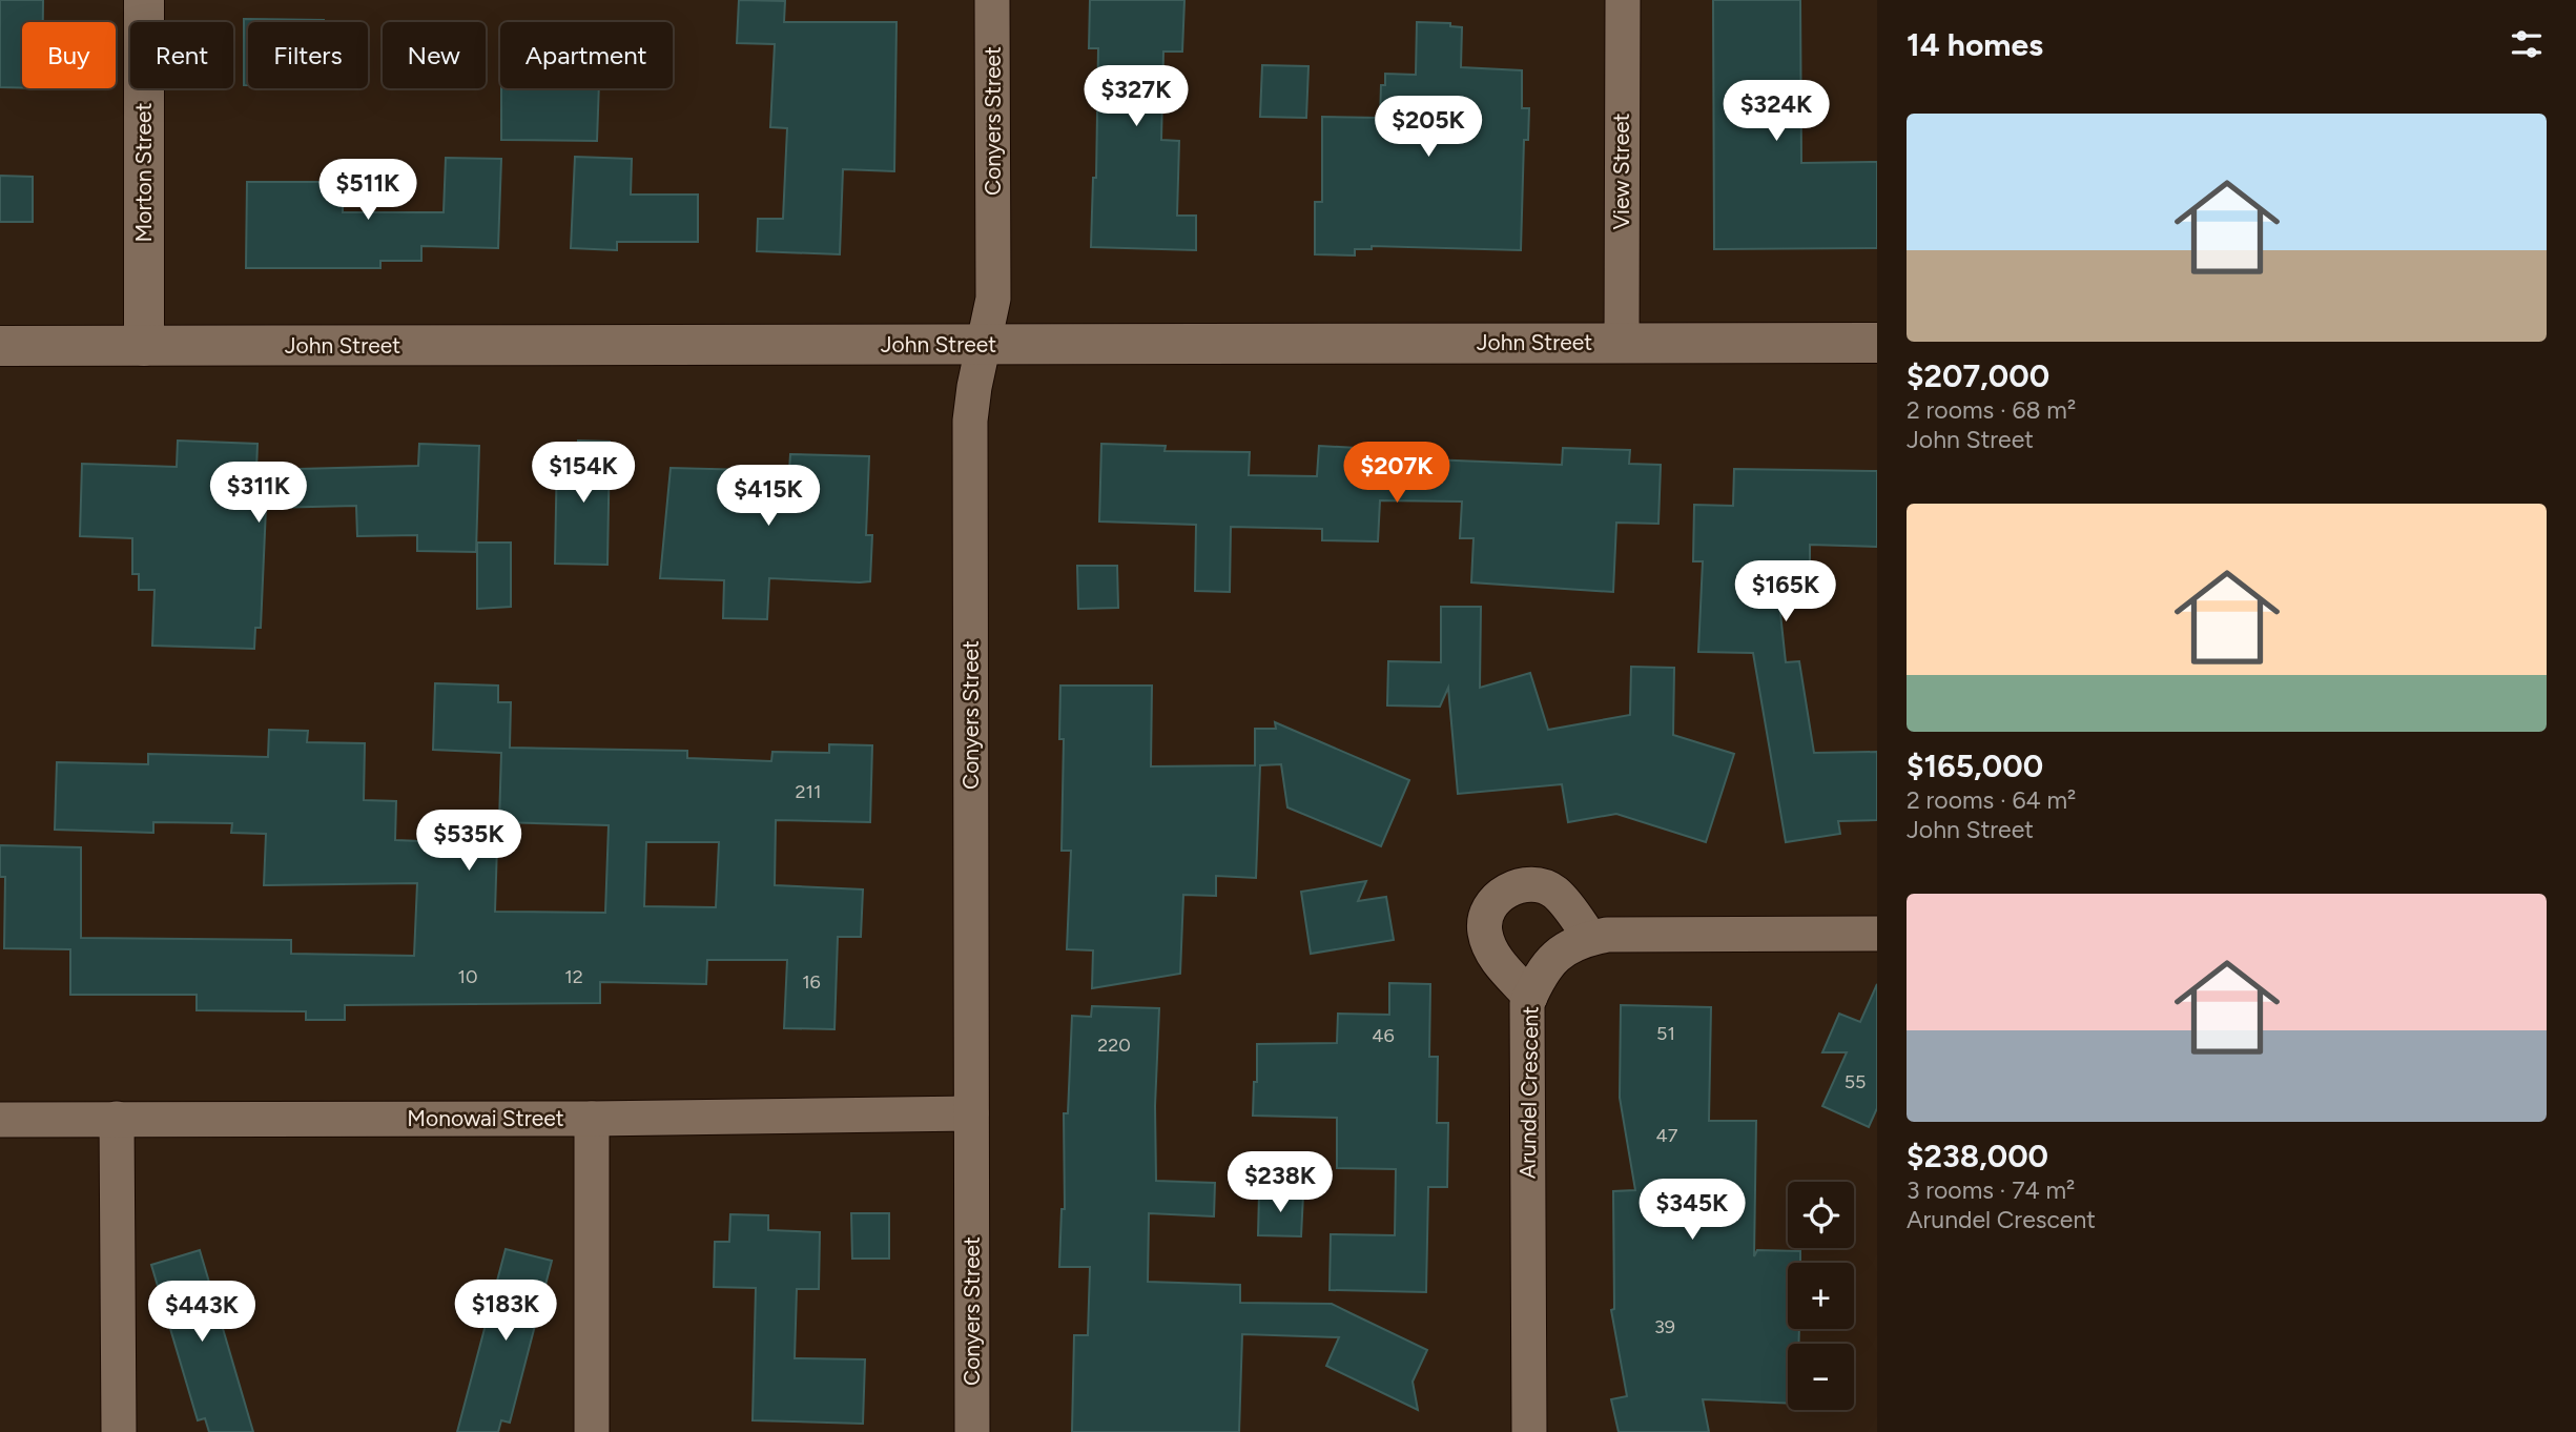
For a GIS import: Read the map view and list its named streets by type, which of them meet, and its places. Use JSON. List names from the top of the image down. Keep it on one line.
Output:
{"streets":{"street":["Conyers Street","View Street","Morton Street","John Street","Arundel Crescent","Monowai Street"]},"crossings":[["Conyers Street","John Street"],["Conyers Street","Monowai Street"],["View Street","John Street"],["Morton Street","John Street"]],"house_numbers":["211","10","12","16","51","46","220","55","47","39"],"page":{"heading":"14 homes","chip":["Buy","Rent","Filters","New","Apartment"],"price":["$327K","$324K","$205K","$511K","$154K","$207K","$311K","$415K","$165K","$535K","$238K","$345K","$183K","$443K"],"list":[{"name":"$207,000","note":"2 rooms · 68 m² · John Street"},{"name":"$165,000","note":"2 rooms · 64 m² · John Street"},{"name":"$238,000","note":"3 rooms · 74 m² · Arundel Crescent"}],"map_buttons":["+","−"]}}
